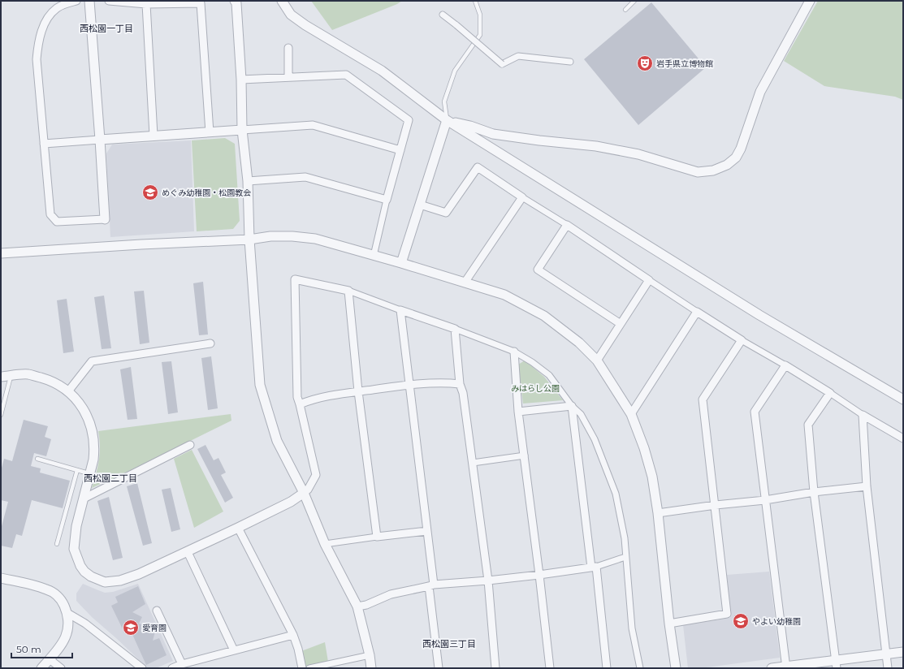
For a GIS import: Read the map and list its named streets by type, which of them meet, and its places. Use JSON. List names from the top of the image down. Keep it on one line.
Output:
{"districts":["西松園一丁目","西松園二丁目","西松園三丁目"],"parks":["みはらし公園"],"places":{"theatre":["岩手県立博物館"],"school or university":["めぐみ幼稚園・松園教会","やよい幼稚園","愛育園"]},"scale_bar":"50 m"}
